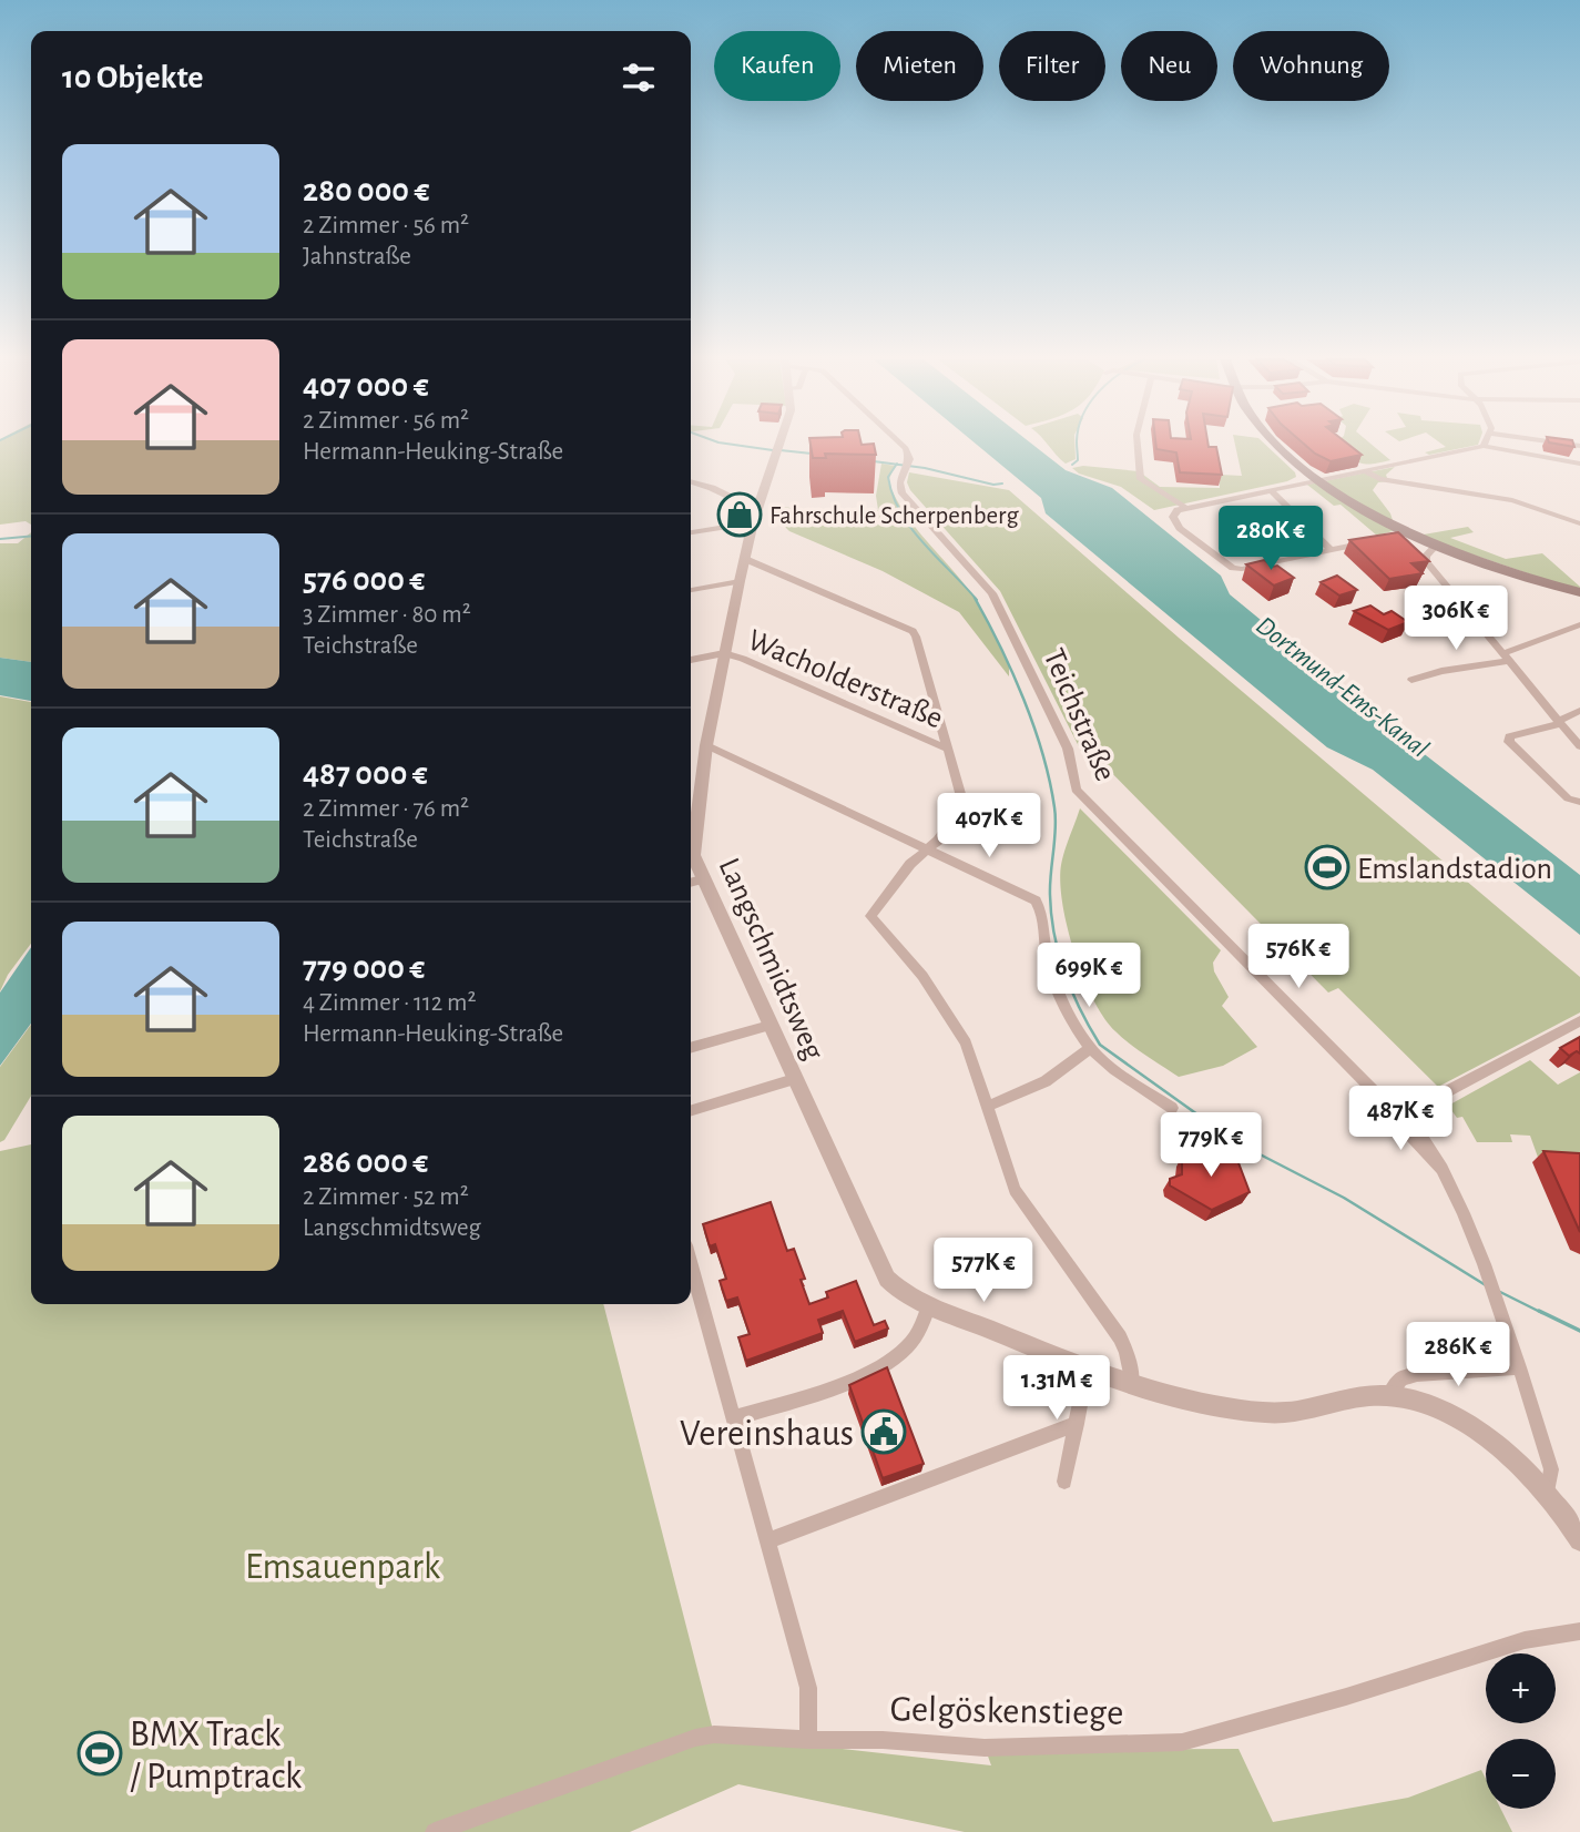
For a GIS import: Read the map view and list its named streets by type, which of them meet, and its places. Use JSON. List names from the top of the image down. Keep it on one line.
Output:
{"streets":{"street":["Wacholderstraße","Teichstraße","Langschmidtsweg","Gelgöskenstiege"]},"crossings":[["Wacholderstraße","Langschmidtsweg"],["Teichstraße","Langschmidtsweg"]],"water":["Dortmund-Ems-Kanal"],"parks":["Emsauenpark"],"places":{"shop":["Fahrschule Scherpenberg"],"sports":["Emslandstadion","BMX Track / Pumptrack"],"public building":["Vereinshaus"]},"page":{"chip":["Kaufen","Mieten","Filter","Neu","Wohnung"],"heading":"10 Objekte","list":[{"name":"280 000 €","note":"2 Zimmer · 56 m² · Jahnstraße"},{"name":"407 000 €","note":"2 Zimmer · 56 m² · Hermann-Heuking-Straße"},{"name":"576 000 €","note":"3 Zimmer · 80 m² · Teichstraße"},{"name":"487 000 €","note":"2 Zimmer · 76 m² · Teichstraße"},{"name":"779 000 €","note":"4 Zimmer · 112 m² · Hermann-Heuking-Straße"},{"name":"286 000 €","note":"2 Zimmer · 52 m² · Langschmidtsweg"}],"price":["280K €","306K €","407K €","576K €","699K €","487K €","779K €","577K €","286K €","1.31M €"],"map_buttons":["+","−"]}}
